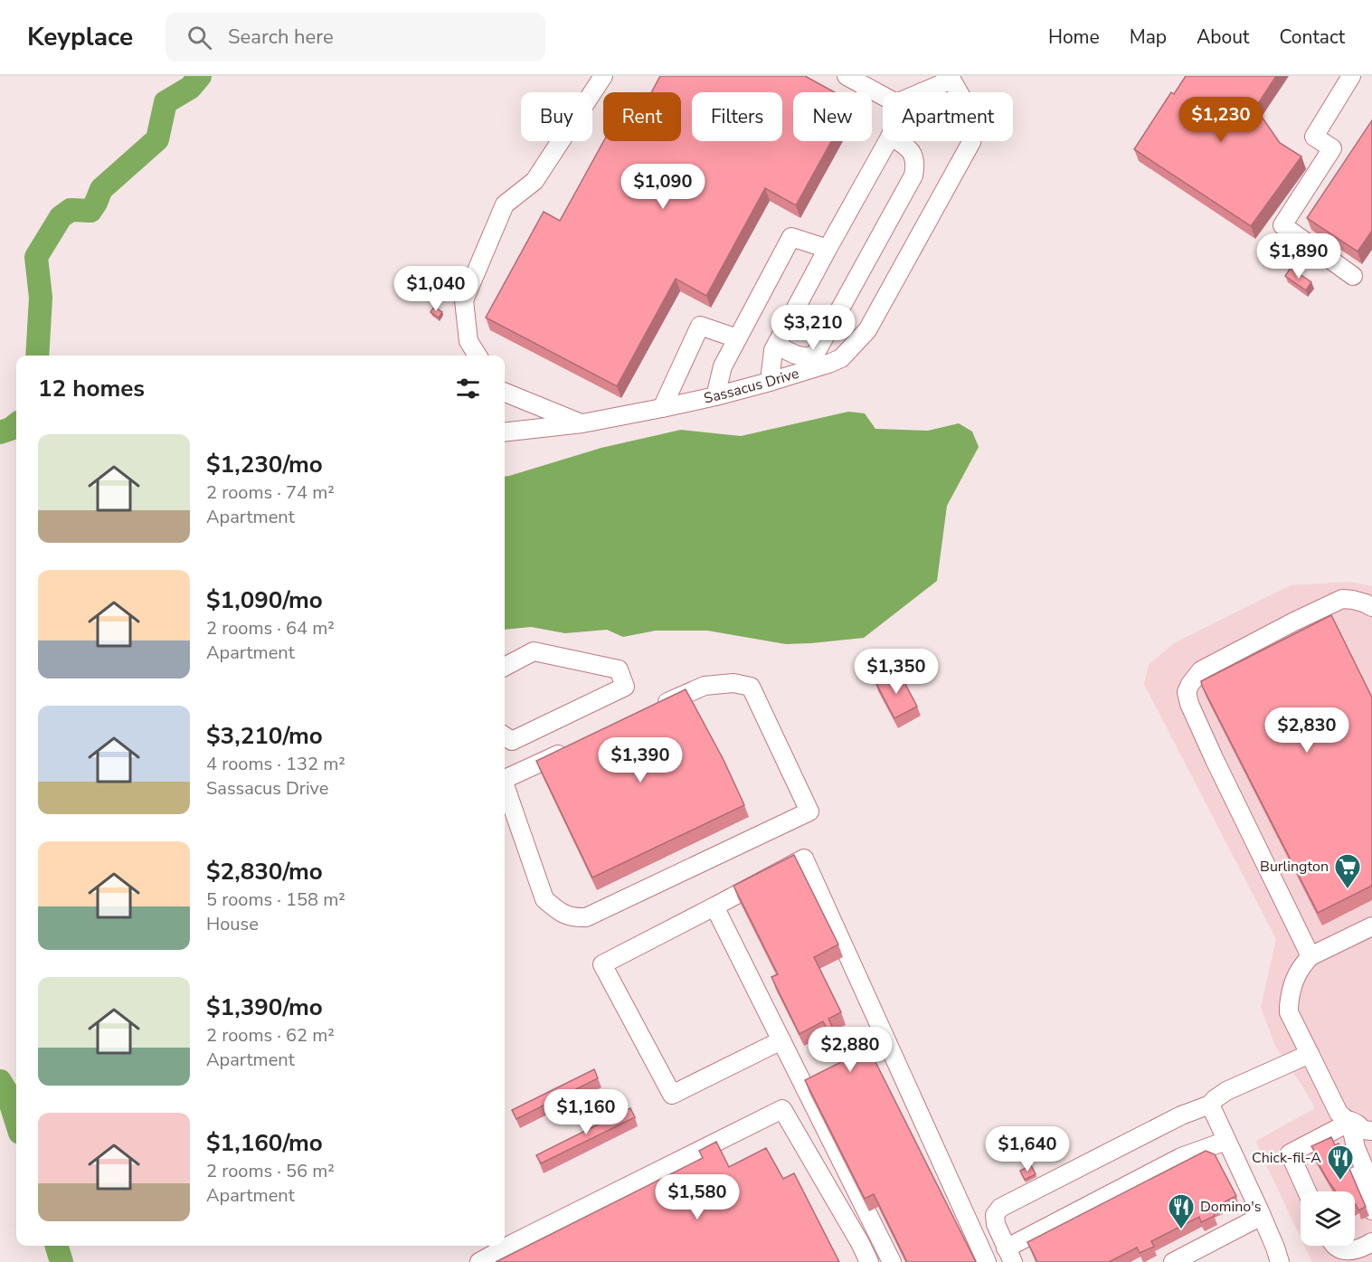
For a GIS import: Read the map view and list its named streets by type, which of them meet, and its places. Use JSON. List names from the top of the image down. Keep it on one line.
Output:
{"streets":{"street":["Sassacus Drive"]},"places":{"supermarket":["Burlington"],"restaurant":["Chick-fil-A","Domino's"]},"page":{"header":"Keyplace","search":"Search here","nav":["Home","Map","About","Contact"],"chip":["Buy","Rent","Filters","New","Apartment"],"price":["$1,230","$1,090","$1,890","$1,040","$3,210","$1,350","$2,830","$1,390","$2,880","$1,160","$1,640","$1,580"],"heading":"12 homes","list":[{"name":"$1,230/mo","note":"2 rooms · 74 m² · Apartment"},{"name":"$1,090/mo","note":"2 rooms · 64 m² · Apartment"},{"name":"$3,210/mo","note":"4 rooms · 132 m² · Sassacus Drive"},{"name":"$2,830/mo","note":"5 rooms · 158 m² · House"},{"name":"$1,390/mo","note":"2 rooms · 62 m² · Apartment"},{"name":"$1,160/mo","note":"2 rooms · 56 m² · Apartment"}]}}
